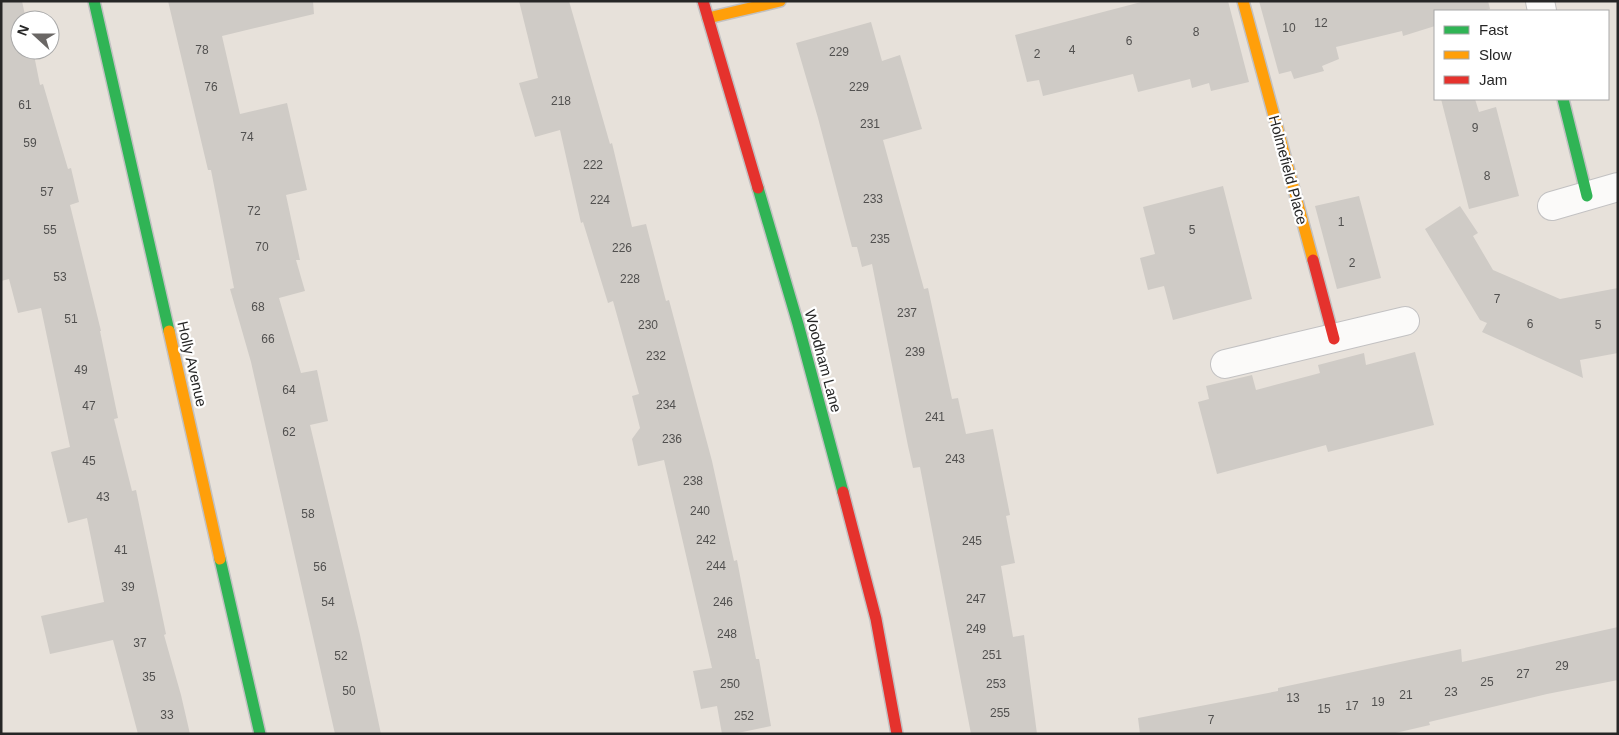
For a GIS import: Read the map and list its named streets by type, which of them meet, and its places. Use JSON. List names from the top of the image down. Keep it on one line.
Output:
{"streets":{"street":["Holmefield Place","Woodham Lane","Holly Avenue"]},"house_numbers":["12","10","8","6","78","4","229","2","76","229","218","61","231","9","74","59","222","8","57","233","224","72","1","55","5","235","70","226","2","53","228","7","68","237","51","6","230","5","66","239","232","49","64","234","47","241","62","236","243","45","238","43","240","58","242","245","41","244","56","39","247","54","246","249","248","37","251","52","29","27","35","25","250","253","50","23","21","13","19","17","15","255","33","252","7"],"legend":["Fast","Slow","Jam"],"north":"left"}
